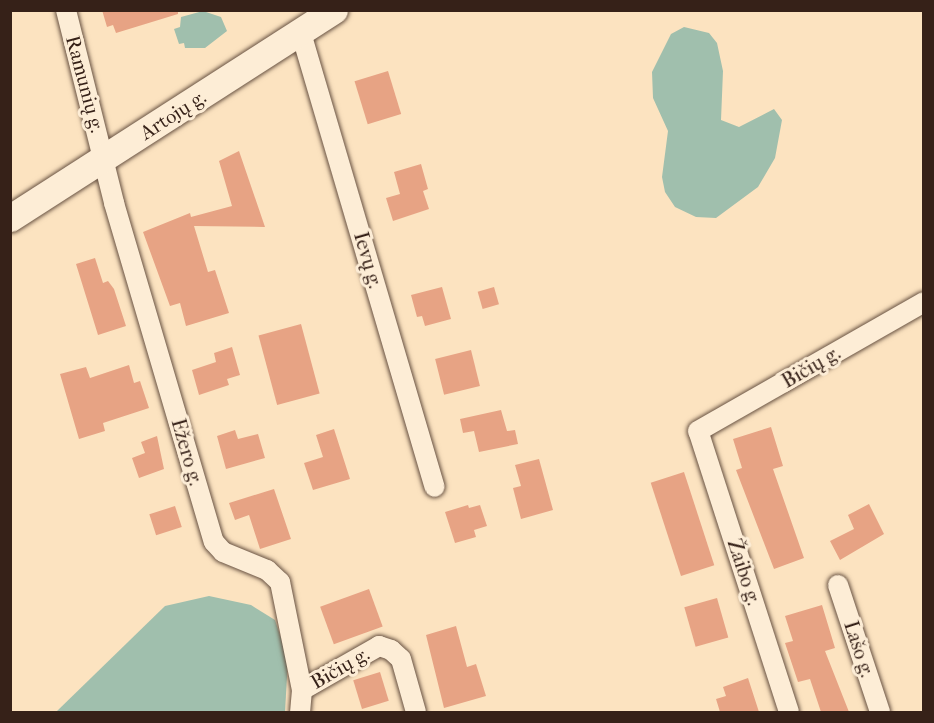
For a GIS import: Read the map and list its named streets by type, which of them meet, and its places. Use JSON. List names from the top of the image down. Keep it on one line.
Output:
{"streets":{"main road":["Artojų g."],"street":["Ramunių g.","Ievų g.","Bičių g.","Ežero g.","Žaibo g.","Lašo g."]},"crossings":[["Ramunių g.","Artojų g."],["Ramunių g.","Ežero g."],["Artojų g.","Ievų g."],["Artojų g.","Ežero g."],["Bičių g.","Ežero g."],["Bičių g.","Žaibo g."]]}
